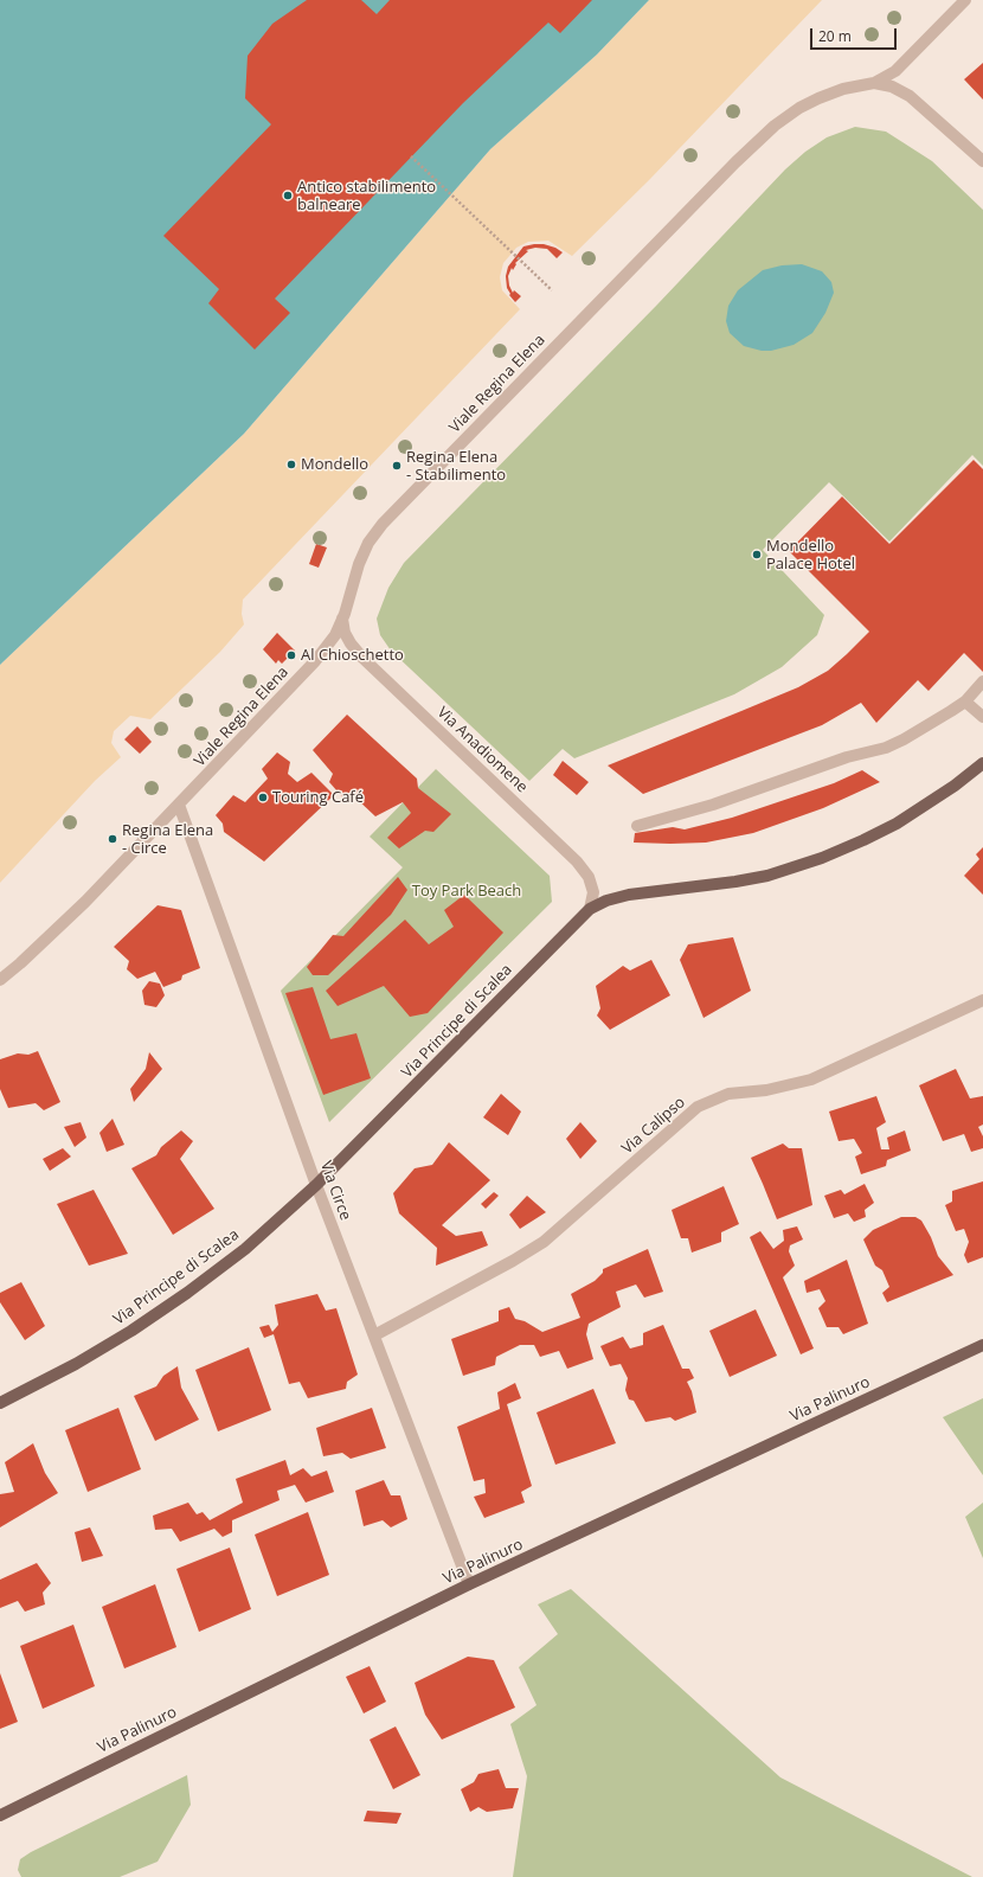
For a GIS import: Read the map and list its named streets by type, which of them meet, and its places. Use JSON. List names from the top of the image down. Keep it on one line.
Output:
{"streets":{"main road":["Via Principe di Scalea","Via Palinuro"],"street":["Viale Regina Elena","Via Anadiomene","Via Calipso","Via Circe"]},"crossings":[["Viale Regina Elena","Via Anadiomene"],["Viale Regina Elena","Via Circe"],["Via Anadiomene","Via Principe di Scalea"],["Via Principe di Scalea","Via Circe"],["Via Calipso","Via Circe"],["Via Circe","Via Palinuro"]],"parks":["Toy Park Beach"],"places":["Antico stabilimento balneare","Mondello","Regina Elena - Stabilimento","Mondello Palace Hotel","Al Chioschetto","Touring Café","Regina Elena - Circe"],"scale_bar":"20 m"}
